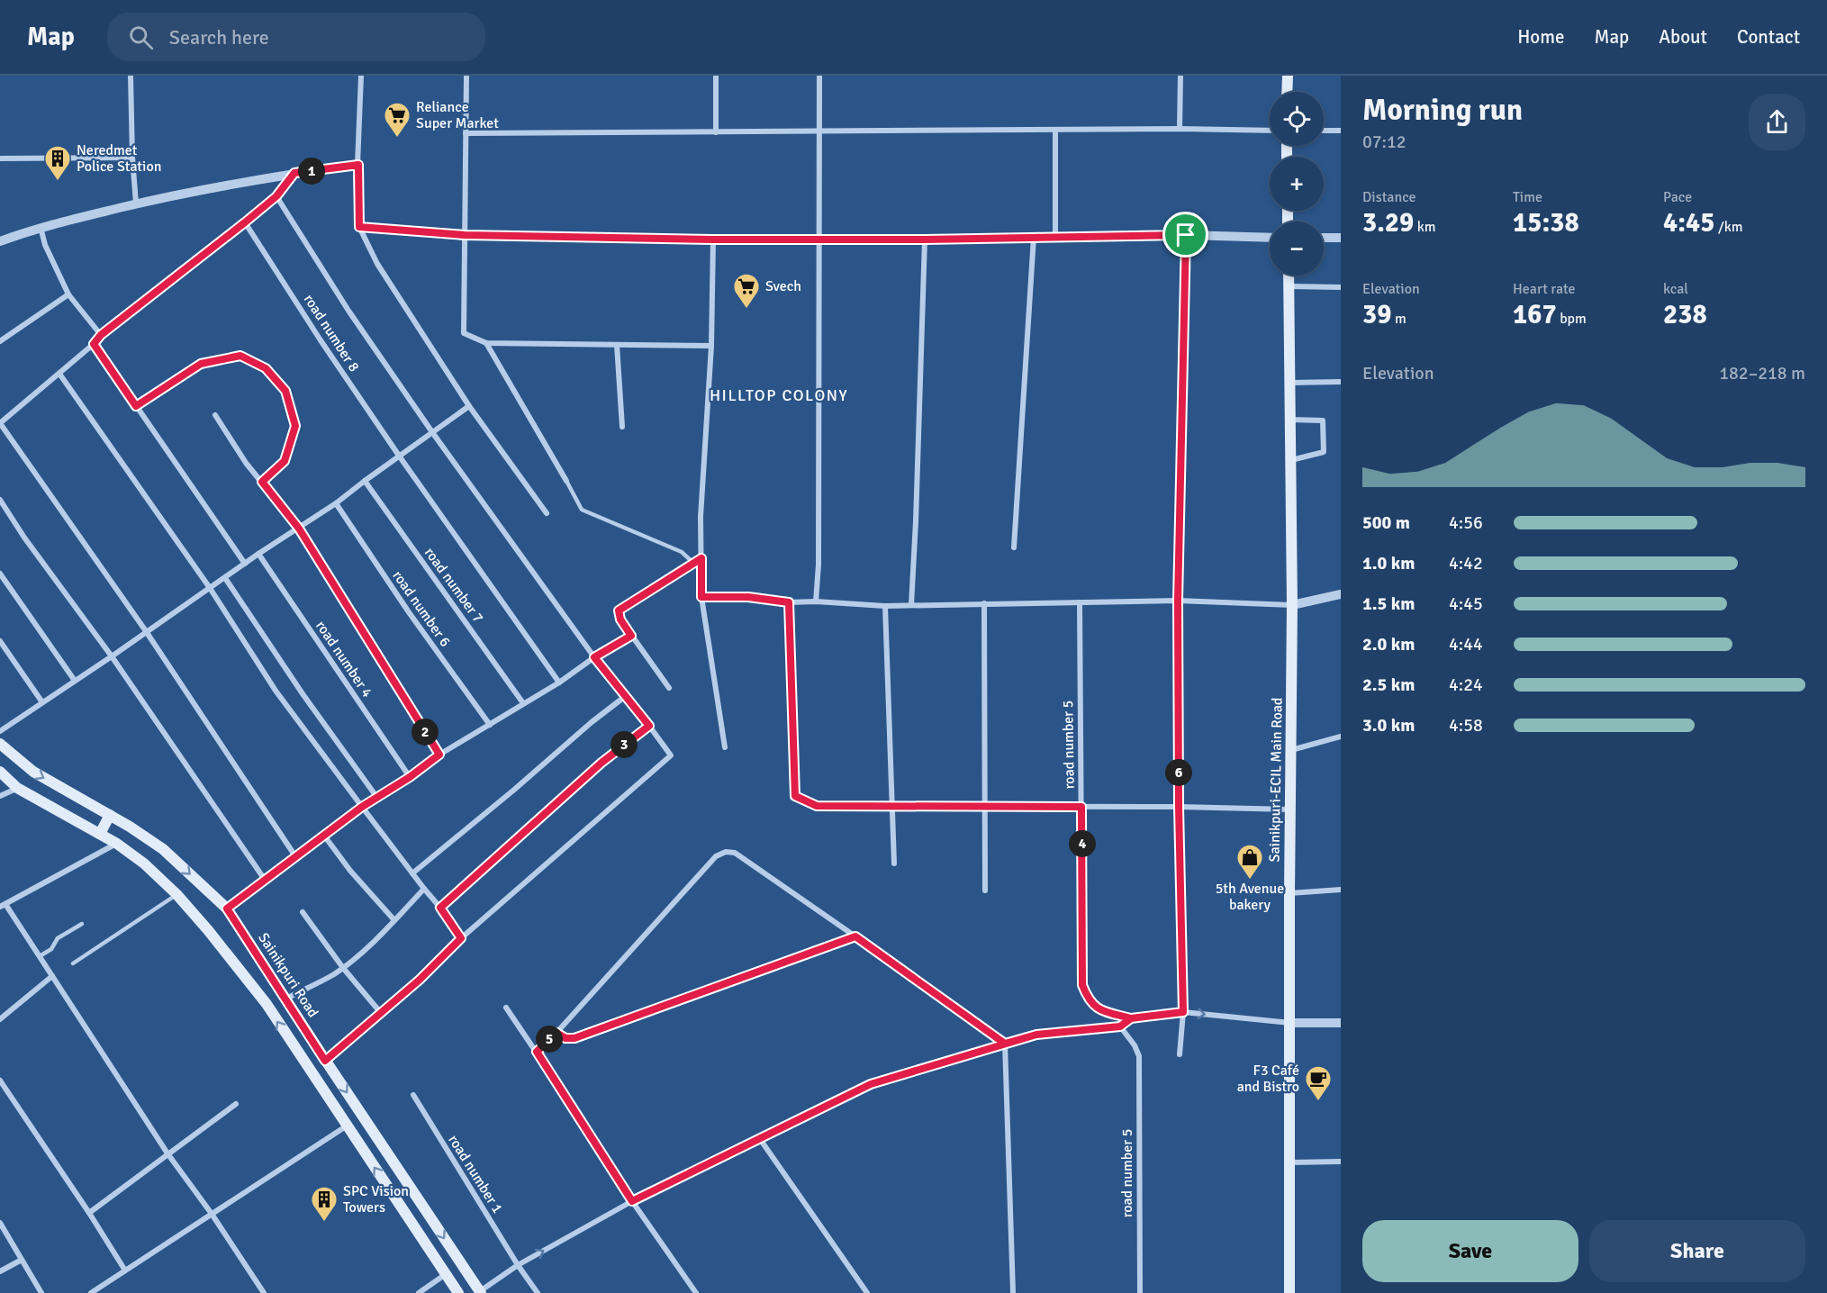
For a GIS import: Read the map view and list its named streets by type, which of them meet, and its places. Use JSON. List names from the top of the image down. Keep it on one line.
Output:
{"streets":{"main road":["Sainikpuri-ECIL Main Road","Sainikpuri Road"],"street":["road number 8","road number 7","road number 6","road number 4","road number 5","road number 1"]},"districts":["HILLTOP COLONY"],"places":{"supermarket":["Reliance Super Market","Svech"],"building":["Neredmet Police Station","SPC Vision Towers"],"shop":["5th Avenue bakery"],"cafe":["F3 Café and Bistro"]},"page":{"header":"Map","search":"Search here","nav":["Home","Map","About","Contact"],"heading":["Morning run","07:12"],"map_buttons":["+","−"],"pins":["1","2","3","6","4","5"],"stats":[["Distance","3.29 km"],["Time","15:38"],["Pace","4:45 /km"],["Elevation","39 m"],["Heart rate","167 bpm"],["kcal","238"]],"chart":["Elevation","182–218 m"],"list":[{"name":"500 m","note":"4:56"},{"name":"1.0 km","note":"4:42"},{"name":"1.5 km","note":"4:45"},{"name":"2.0 km","note":"4:44"},{"name":"2.5 km","note":"4:24"},{"name":"3.0 km","note":"4:58"}],"buttons":["Save","Share"]}}
